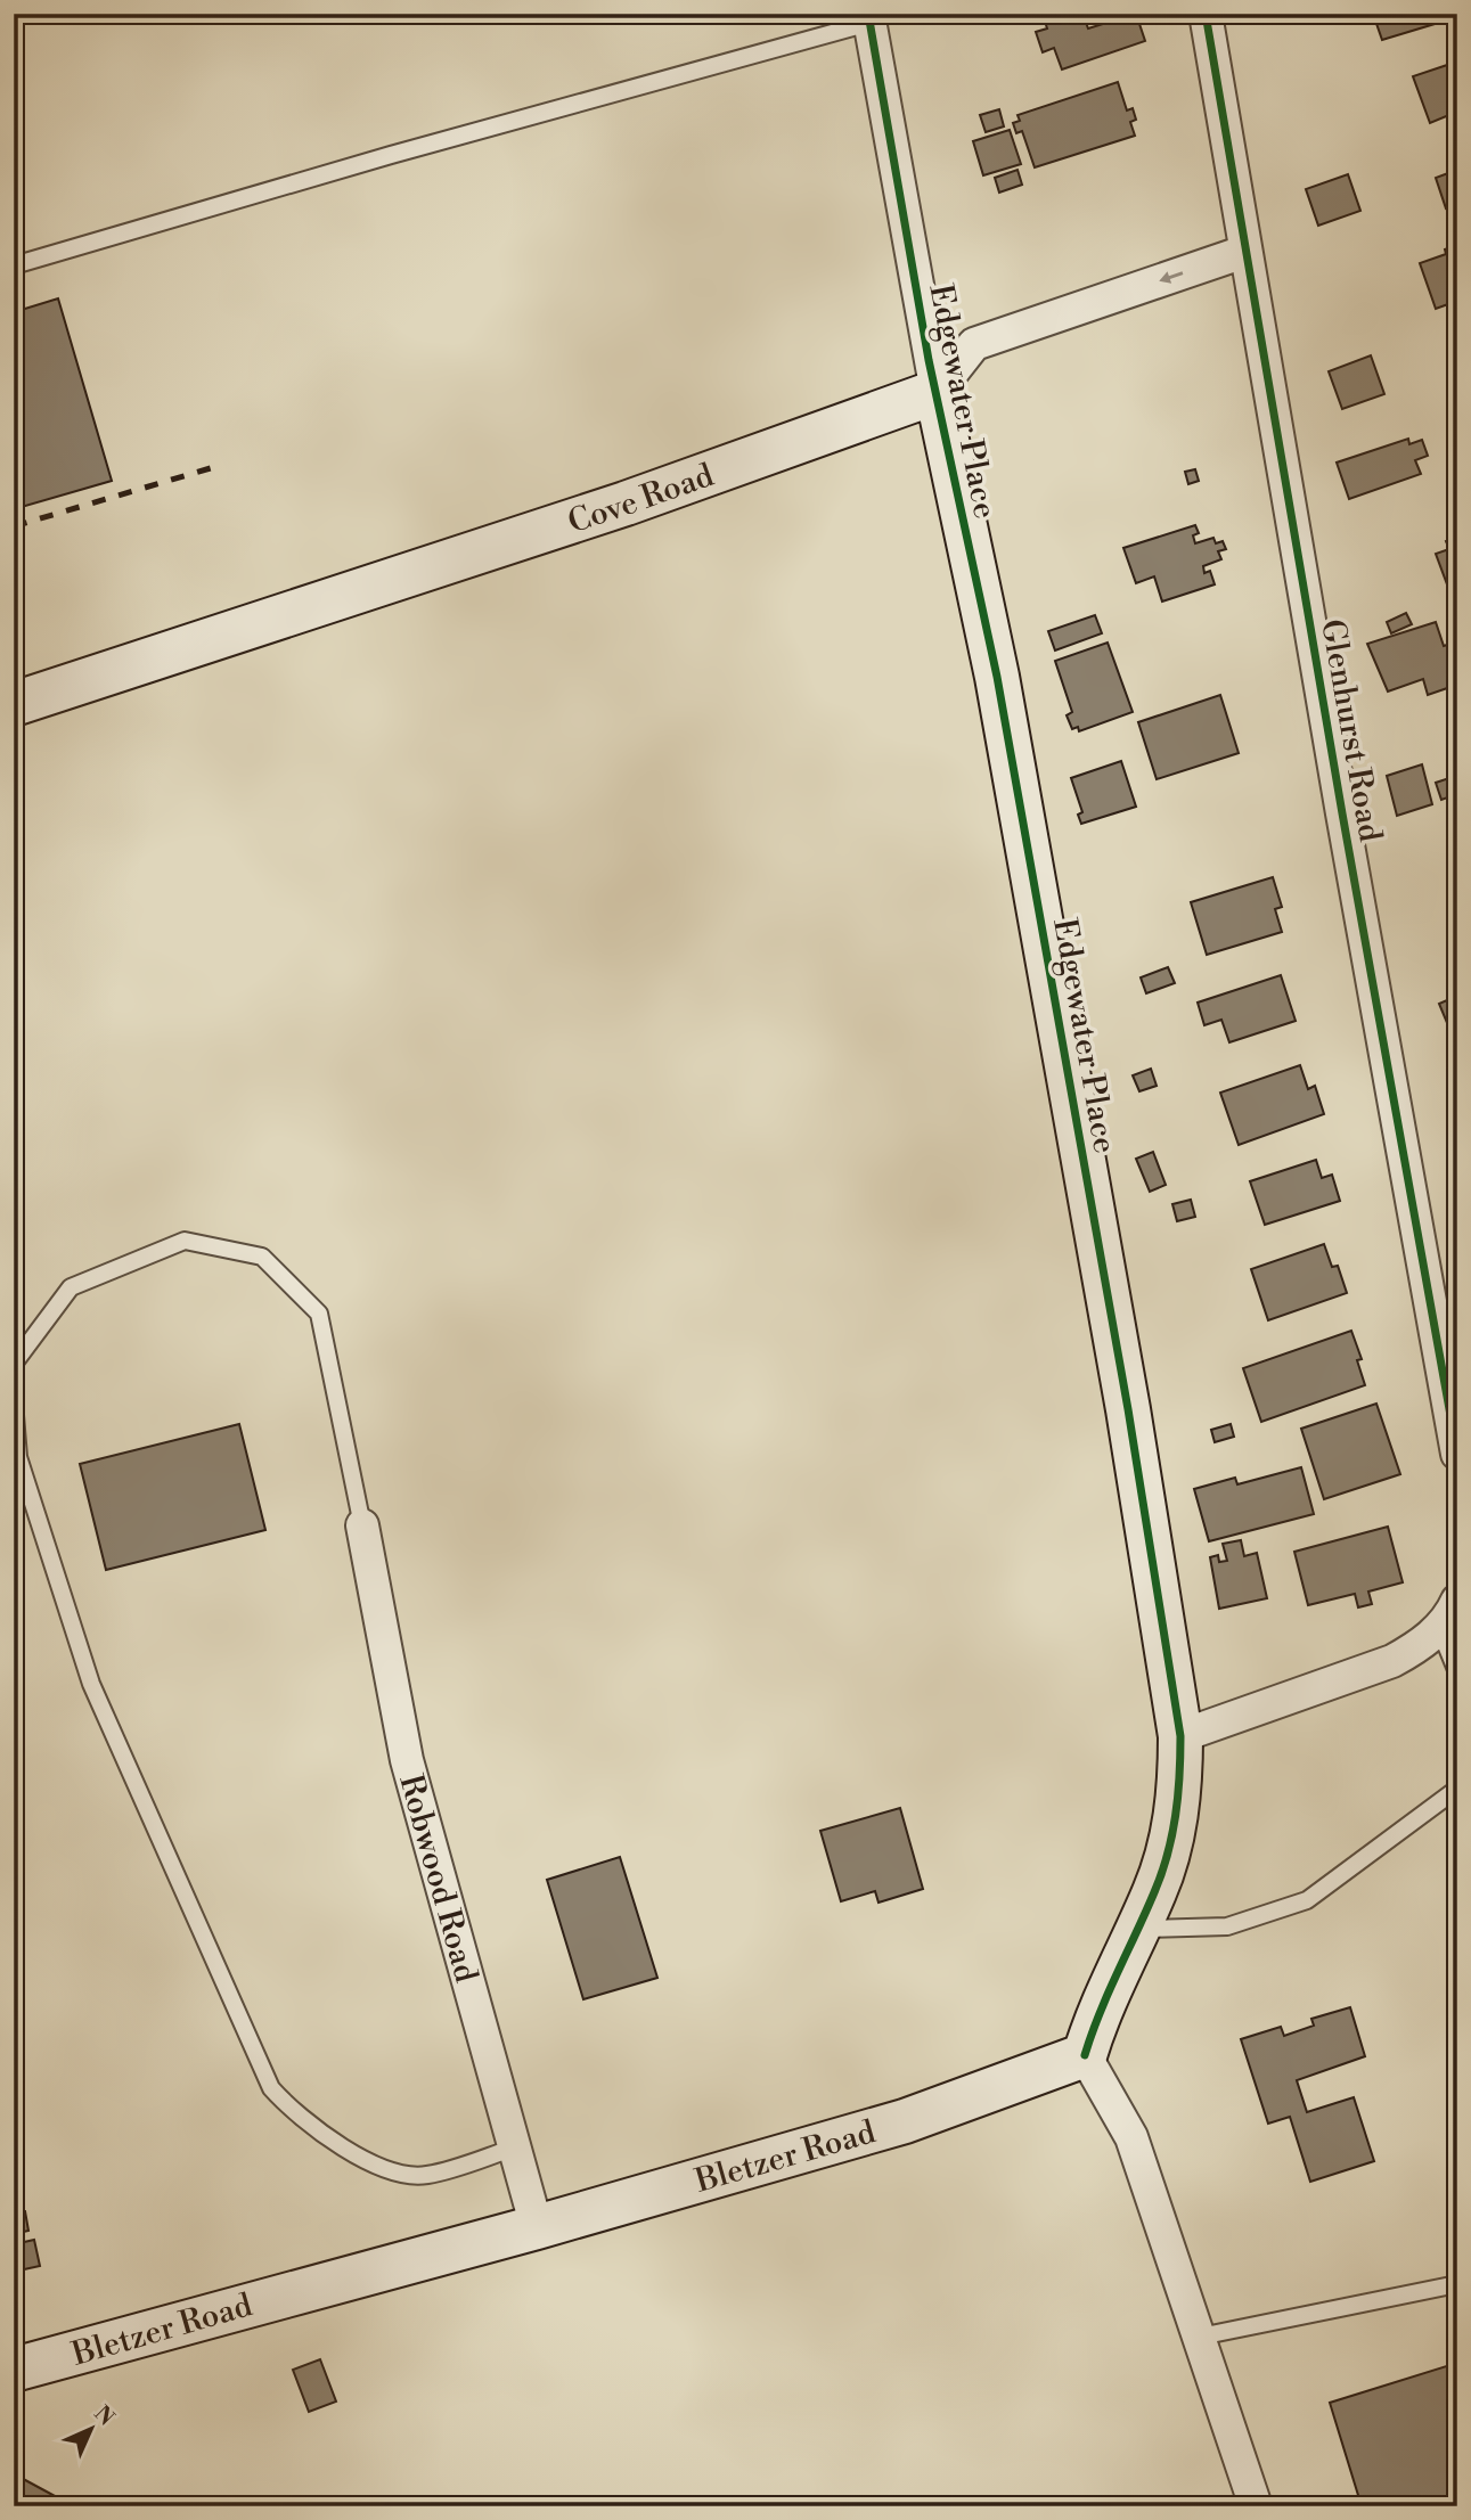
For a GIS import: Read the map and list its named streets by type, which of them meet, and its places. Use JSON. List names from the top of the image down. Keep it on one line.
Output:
{"streets":{"street":["Edgewater Place","Cove Road","Glenhurst Road","Robwood Road","Bletzer Road"]},"crossings":[["Edgewater Place","Cove Road"],["Edgewater Place","Bletzer Road"],["Robwood Road","Bletzer Road"]],"north":"top right"}
